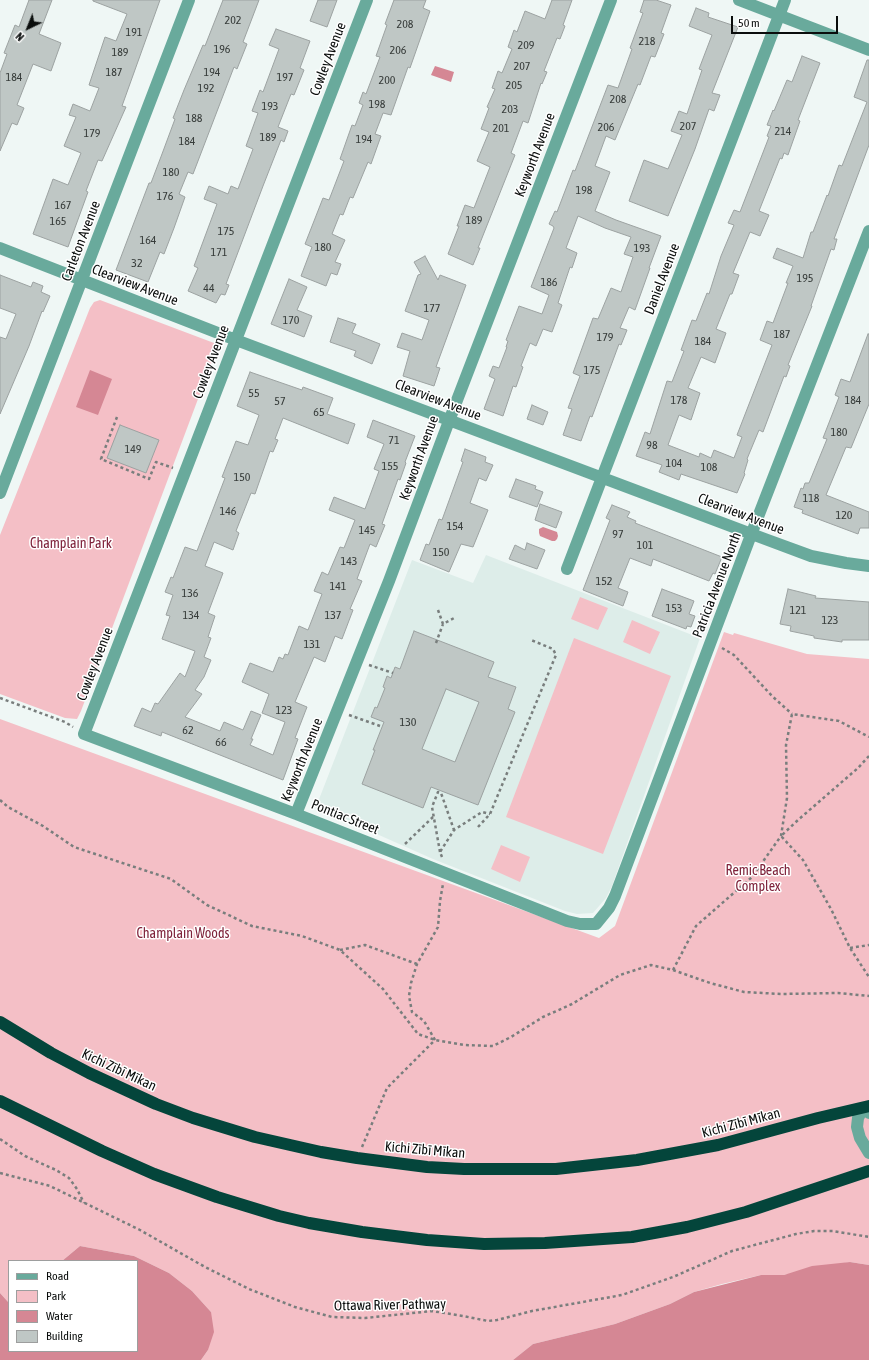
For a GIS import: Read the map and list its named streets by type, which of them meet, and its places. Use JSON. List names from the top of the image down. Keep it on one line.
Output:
{"streets":{"highway":["Kichi Zībī Mīkan"],"street":["Cowley Avenue","Keyworth Avenue","Carleton Avenue","Daniel Avenue","Clearview Avenue","Patricia Avenue North","Pontiac Street"],"path":["Ottawa River Pathway"]},"crossings":[["Cowley Avenue","Clearview Avenue"],["Cowley Avenue","Pontiac Street"],["Keyworth Avenue","Clearview Avenue"],["Keyworth Avenue","Pontiac Street"],["Carleton Avenue","Clearview Avenue"],["Daniel Avenue","Clearview Avenue"],["Clearview Avenue","Patricia Avenue North"],["Patricia Avenue North","Pontiac Street"]],"parks":["Champlain Park","Remic Beach Complex","Champlain Woods"],"house_numbers":["202","208","191","218","209","196","206","189","207","187","194","184","197","200","205","192","208","198","193","203","188","207","206","201","214","179","189","194","184","180","198","176","167","189","165","175","164","180","193","171","32","195","186","44","177","170","187","179","184","175","55","178","184","57","65","180","71","98","149","104","155","108","150","118","146","120","154","145","97","101","150","143","152","141","136","153","121","134","137","123","131","123","130","62","66"],"legend":["Road","Park","Water","Building"],"scale_bar":"50 m","north":"bottom left"}
